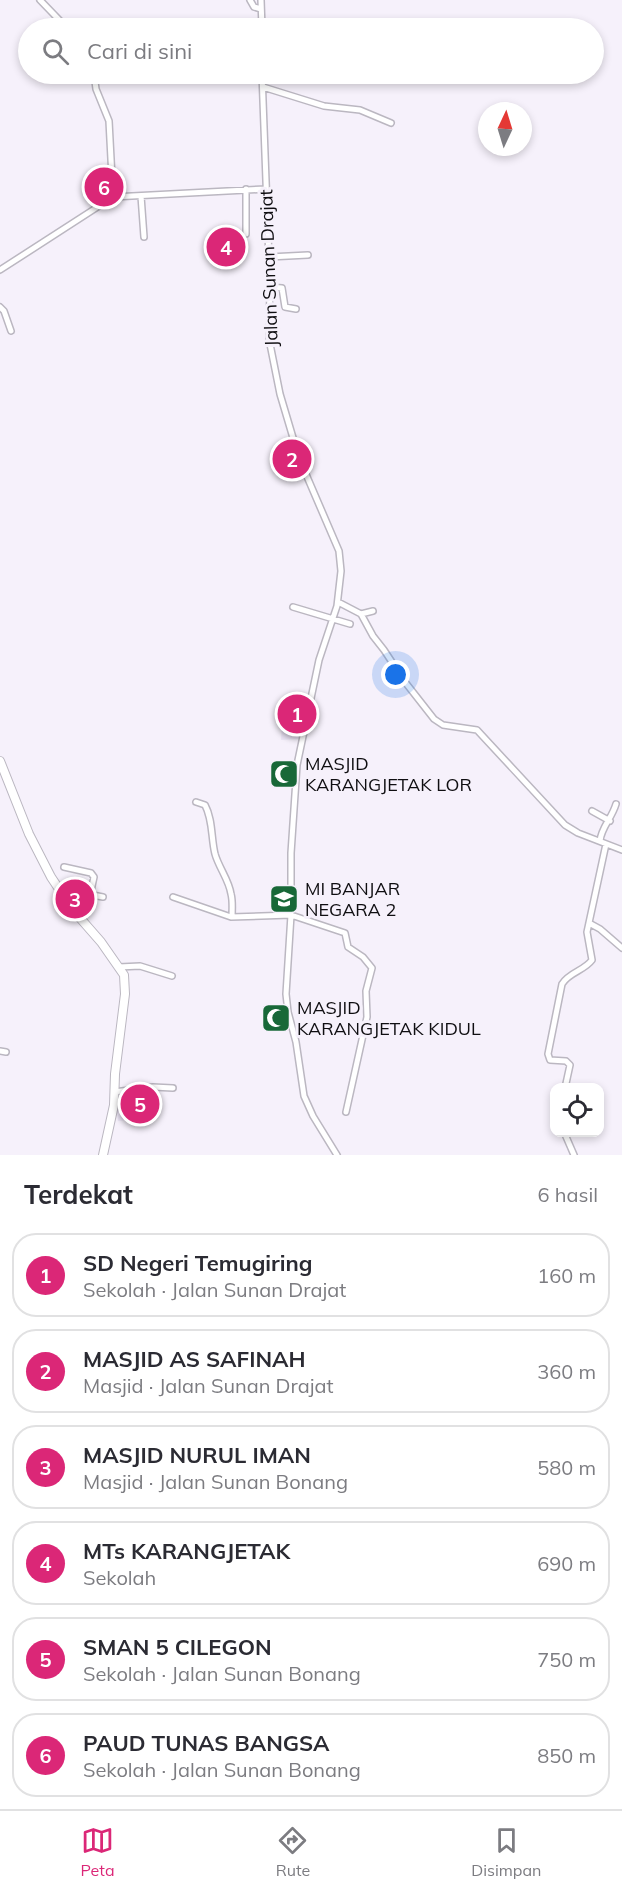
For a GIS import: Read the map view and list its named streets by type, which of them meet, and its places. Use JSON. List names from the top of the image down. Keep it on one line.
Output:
{"streets":{"street":["Jalan Sunan Drajat"]},"places":{"mosque":["MASJID KARANGJETAK LOR","MASJID KARANGJETAK KIDUL"],"school or university":["MI BANJAR NEGARA 2"]},"north":"top","page":{"search":"Cari di sini","pins":["6","4","2","1","3","5"],"heading":["Terdekat","6 hasil"],"list":[{"mark":"1","name":"SD Negeri Temugiring","note":"Sekolah · Jalan Sunan Drajat","value":"160 m"},{"mark":"2","name":"MASJID AS SAFINAH","note":"Masjid · Jalan Sunan Drajat","value":"360 m"},{"mark":"3","name":"MASJID NURUL IMAN","note":"Masjid · Jalan Sunan Bonang","value":"580 m"},{"mark":"4","name":"MTs KARANGJETAK","note":"Sekolah","value":"690 m"},{"mark":"5","name":"SMAN 5 CILEGON","note":"Sekolah · Jalan Sunan Bonang","value":"750 m"},{"mark":"6","name":"PAUD TUNAS BANGSA","note":"Sekolah · Jalan Sunan Bonang","value":"850 m"}],"nav":["Peta","Rute","Disimpan"]}}
